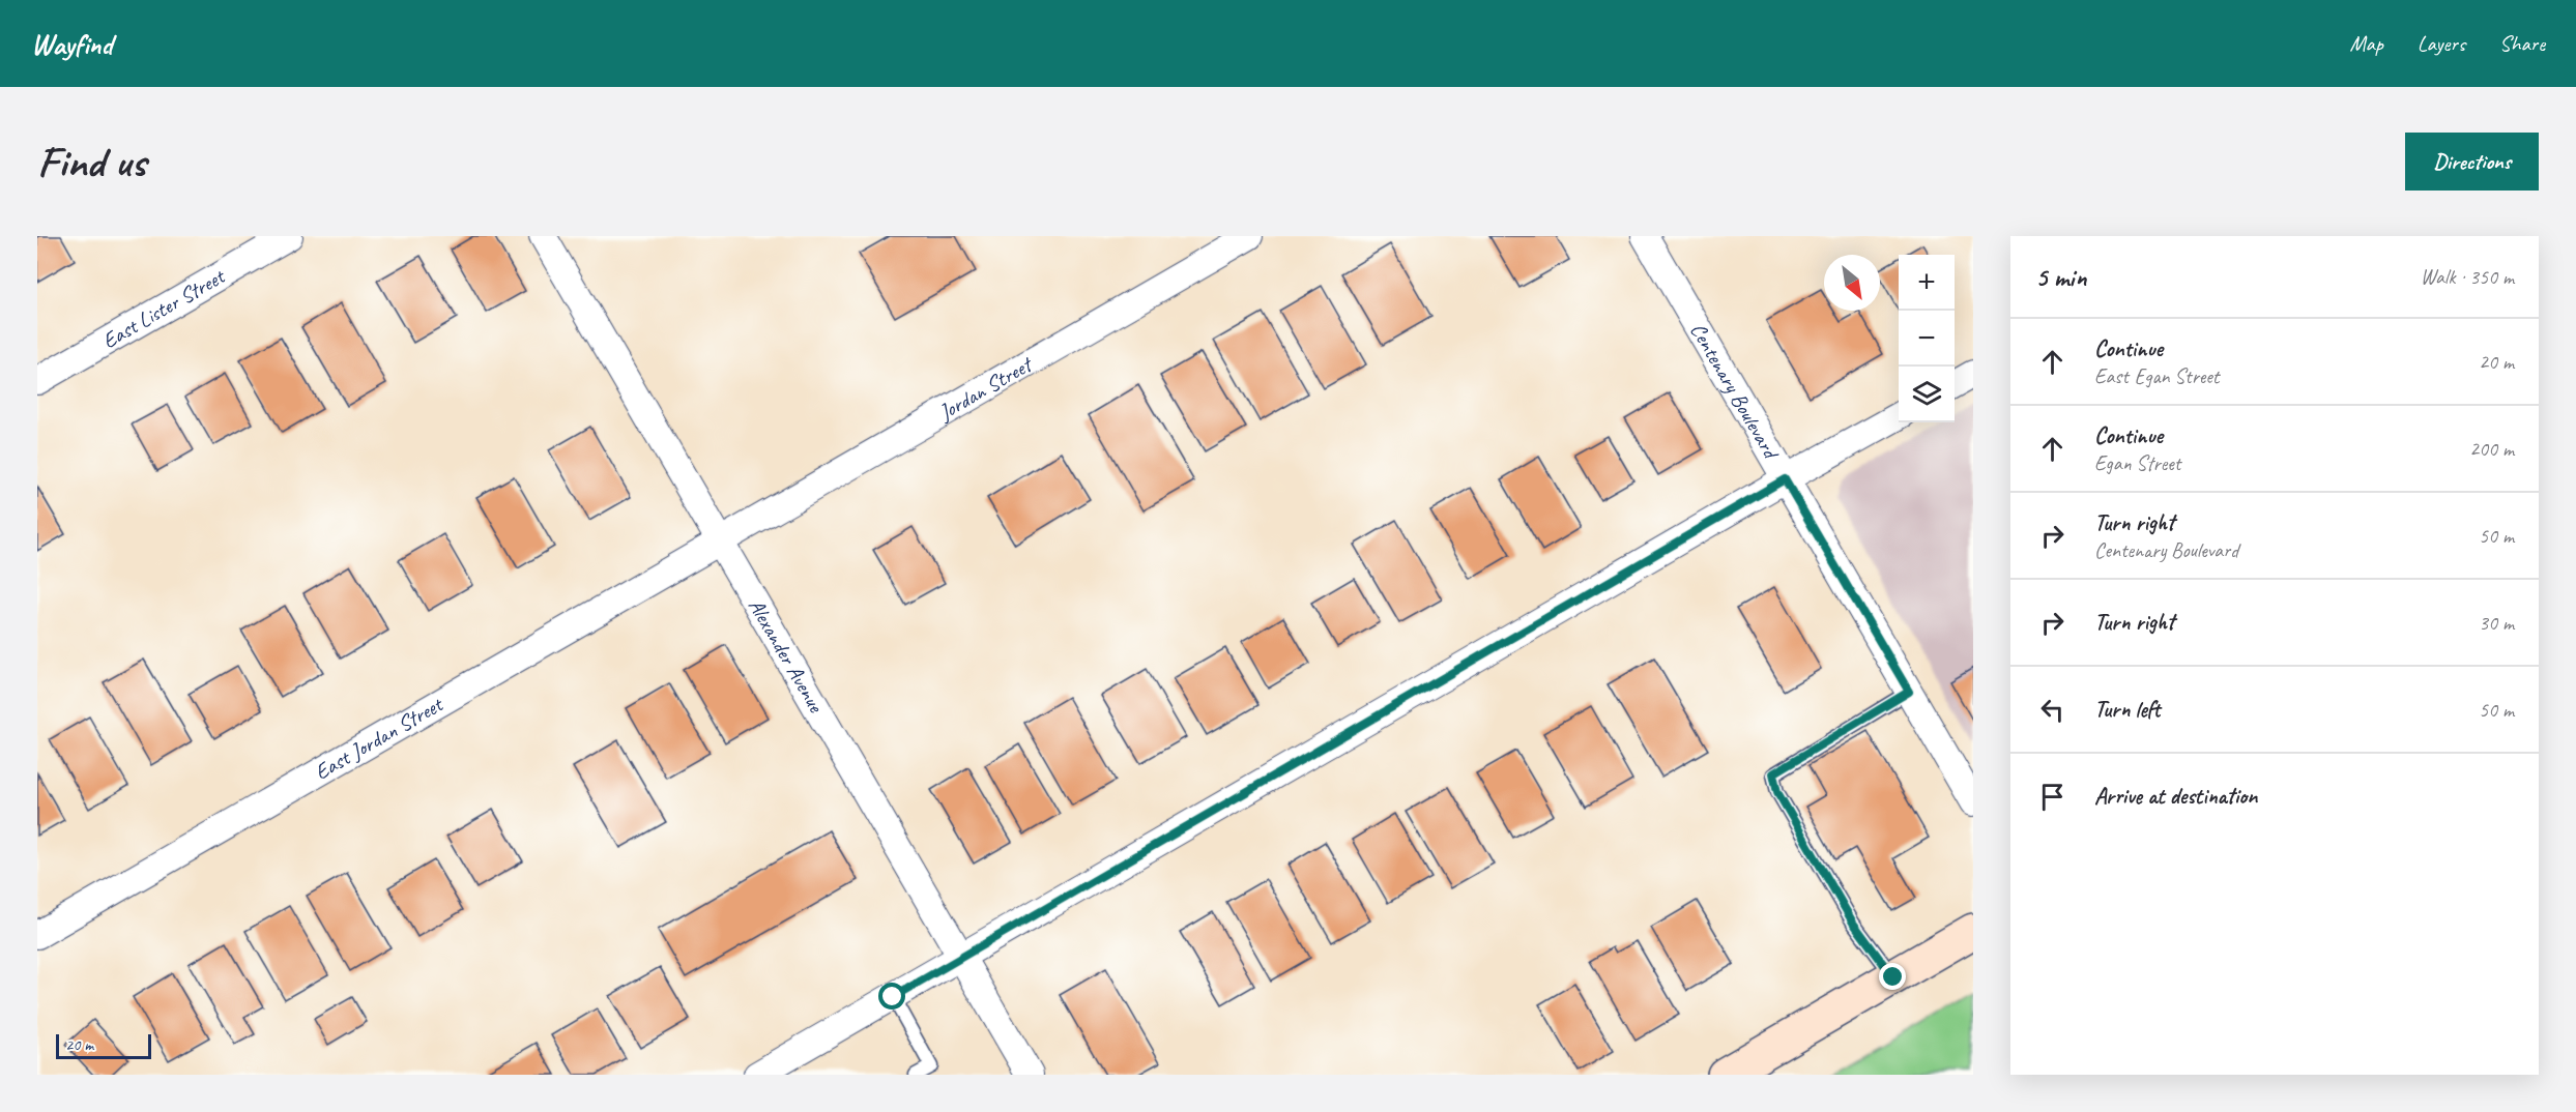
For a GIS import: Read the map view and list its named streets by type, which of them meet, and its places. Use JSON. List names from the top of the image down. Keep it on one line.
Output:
{"streets":{"street":["East Lister Street","Jordan Street","Centenary Boulevard","Alexander Avenue","East Jordan Street"]},"crossings":[["Jordan Street","Alexander Avenue"],["Jordan Street","East Jordan Street"],["Alexander Avenue","East Jordan Street"]],"scale_bar":"20 m","north":"bottom right","page":{"header":"Wayfind","nav":["Map","Layers","Share"],"buttons":"Directions","title":"Find us","heading":["5 min","Walk · 350 m"],"map_buttons":["+","−"],"list":[["Continue","East Egan Street","20 m"],["Continue","Egan Street","200 m"],["Turn right","Centenary Boulevard","50 m"],["Turn right","30 m"],["Turn left","50 m"],"Arrive at destination"],"scale":"20 m"}}
